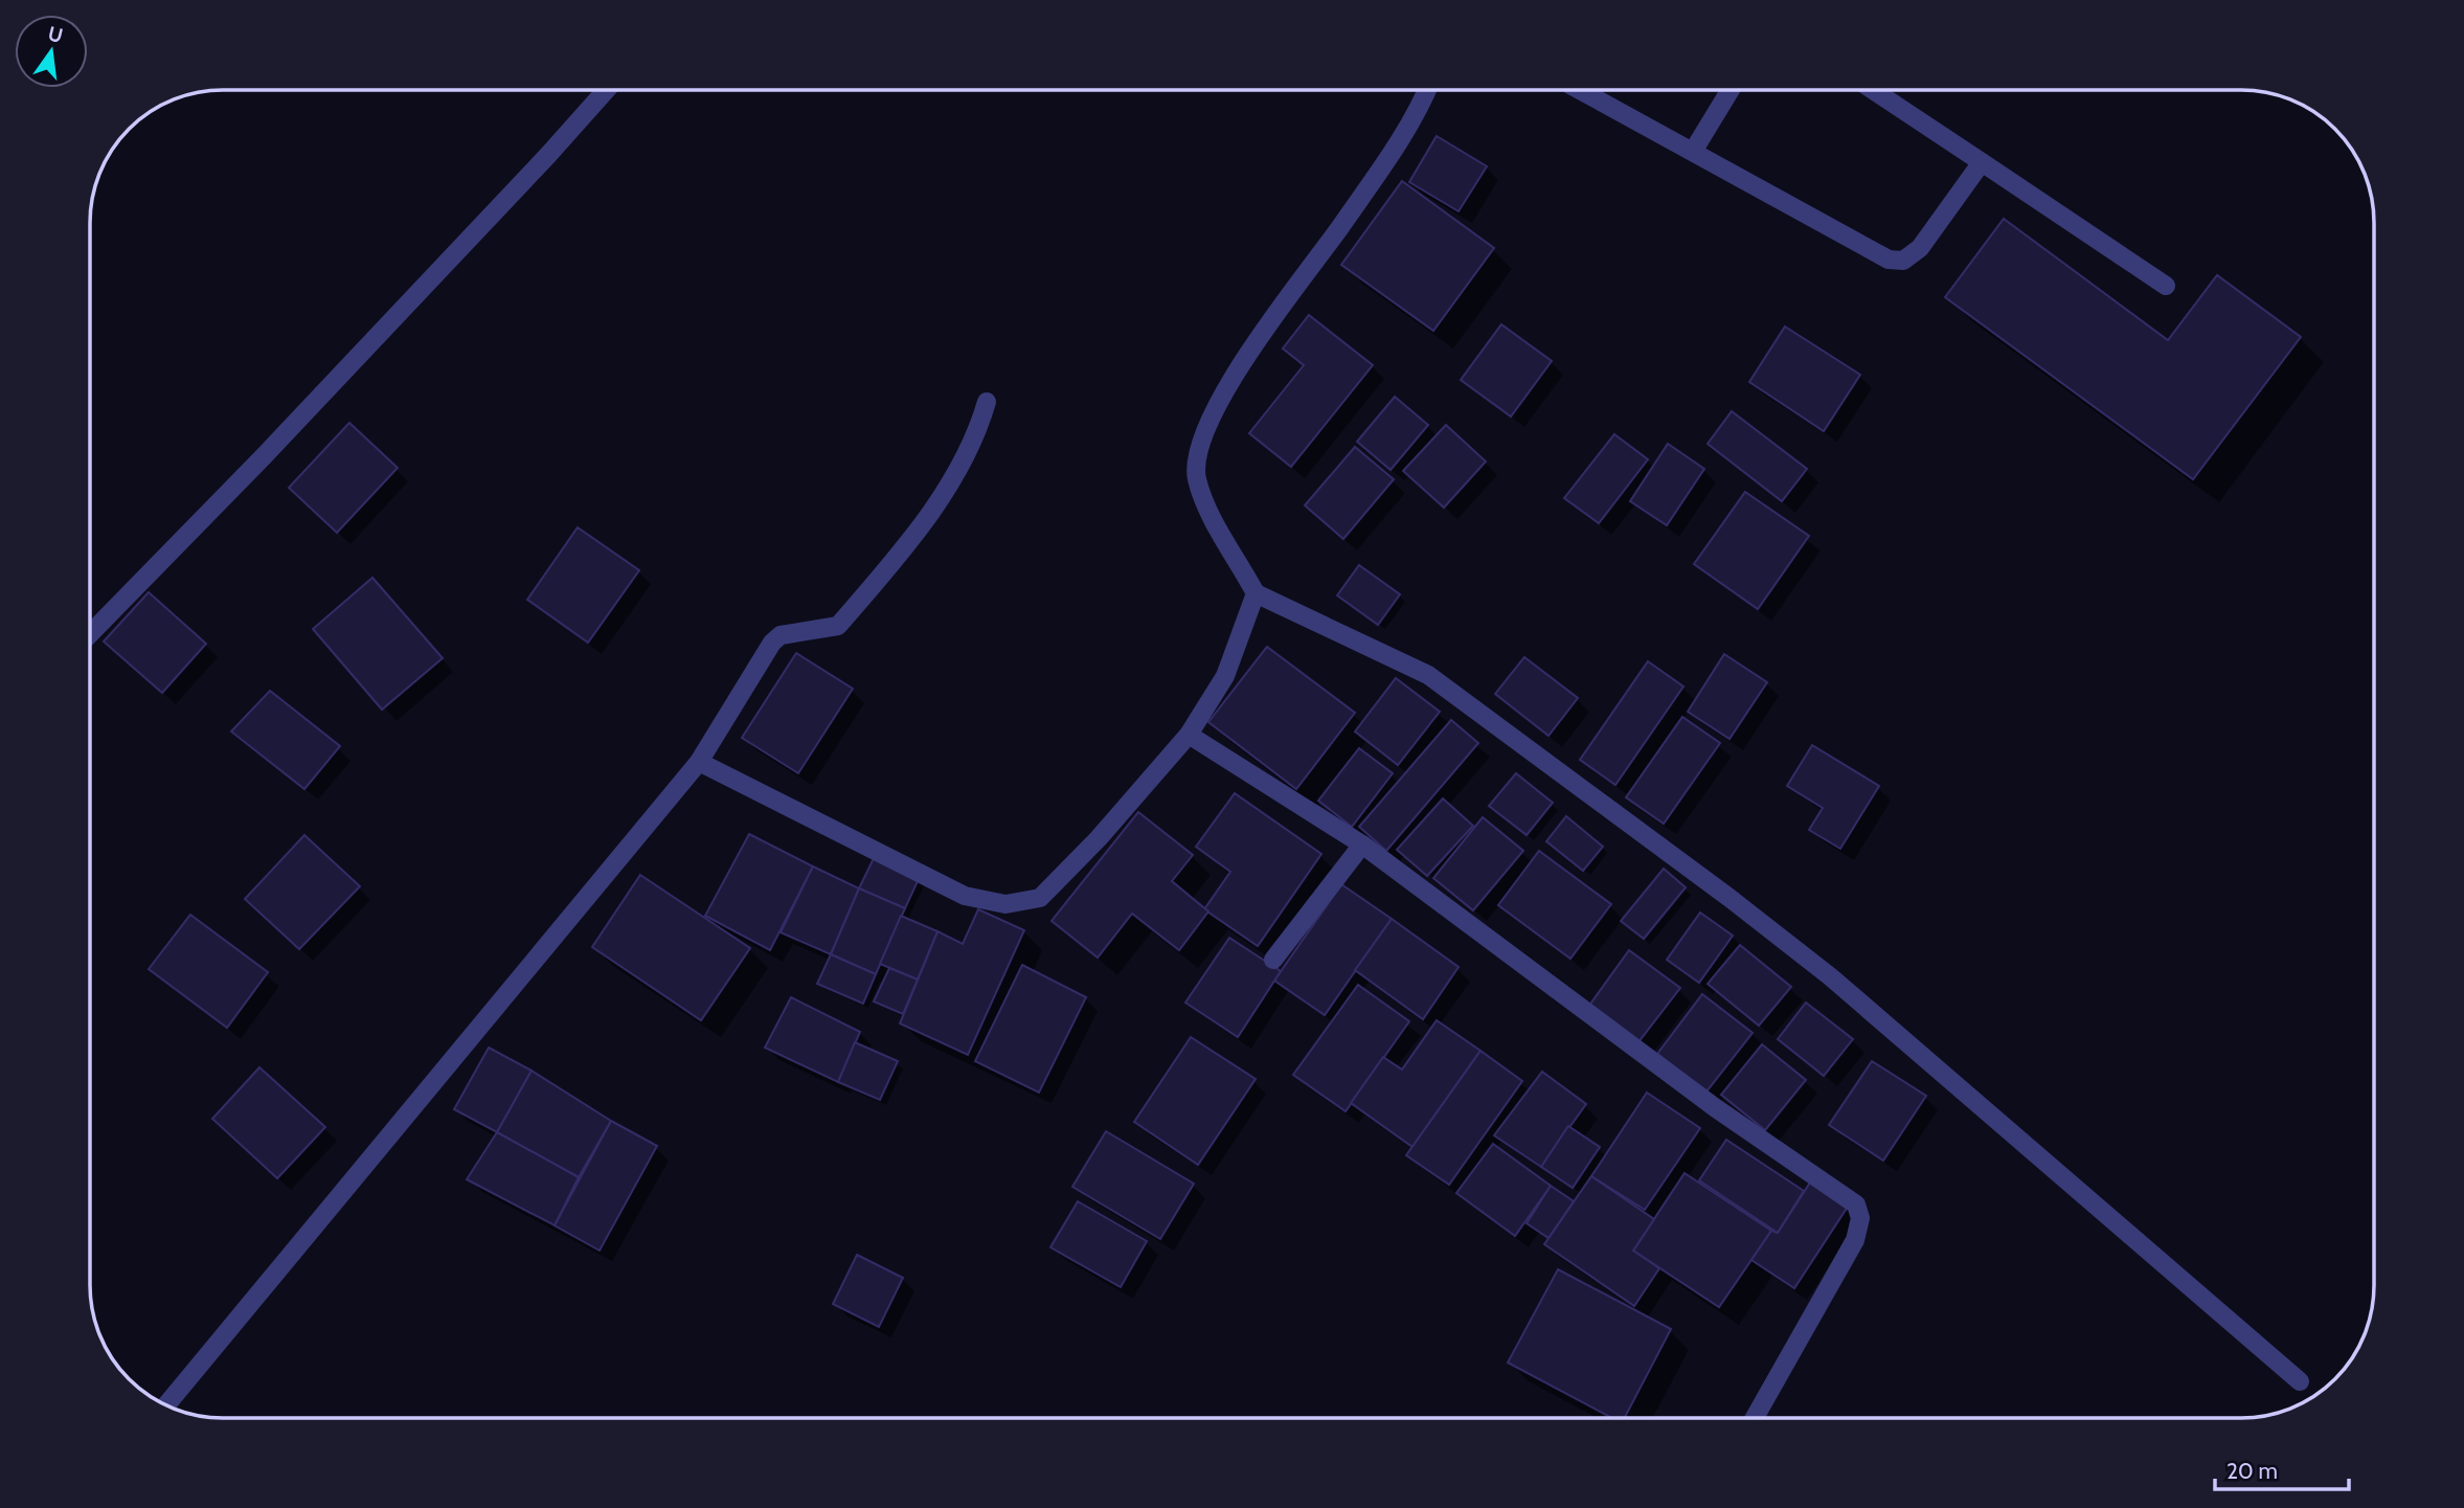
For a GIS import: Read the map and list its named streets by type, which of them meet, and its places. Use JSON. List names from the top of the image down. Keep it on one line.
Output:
{"scale_bar":"20 m","north":"top"}
